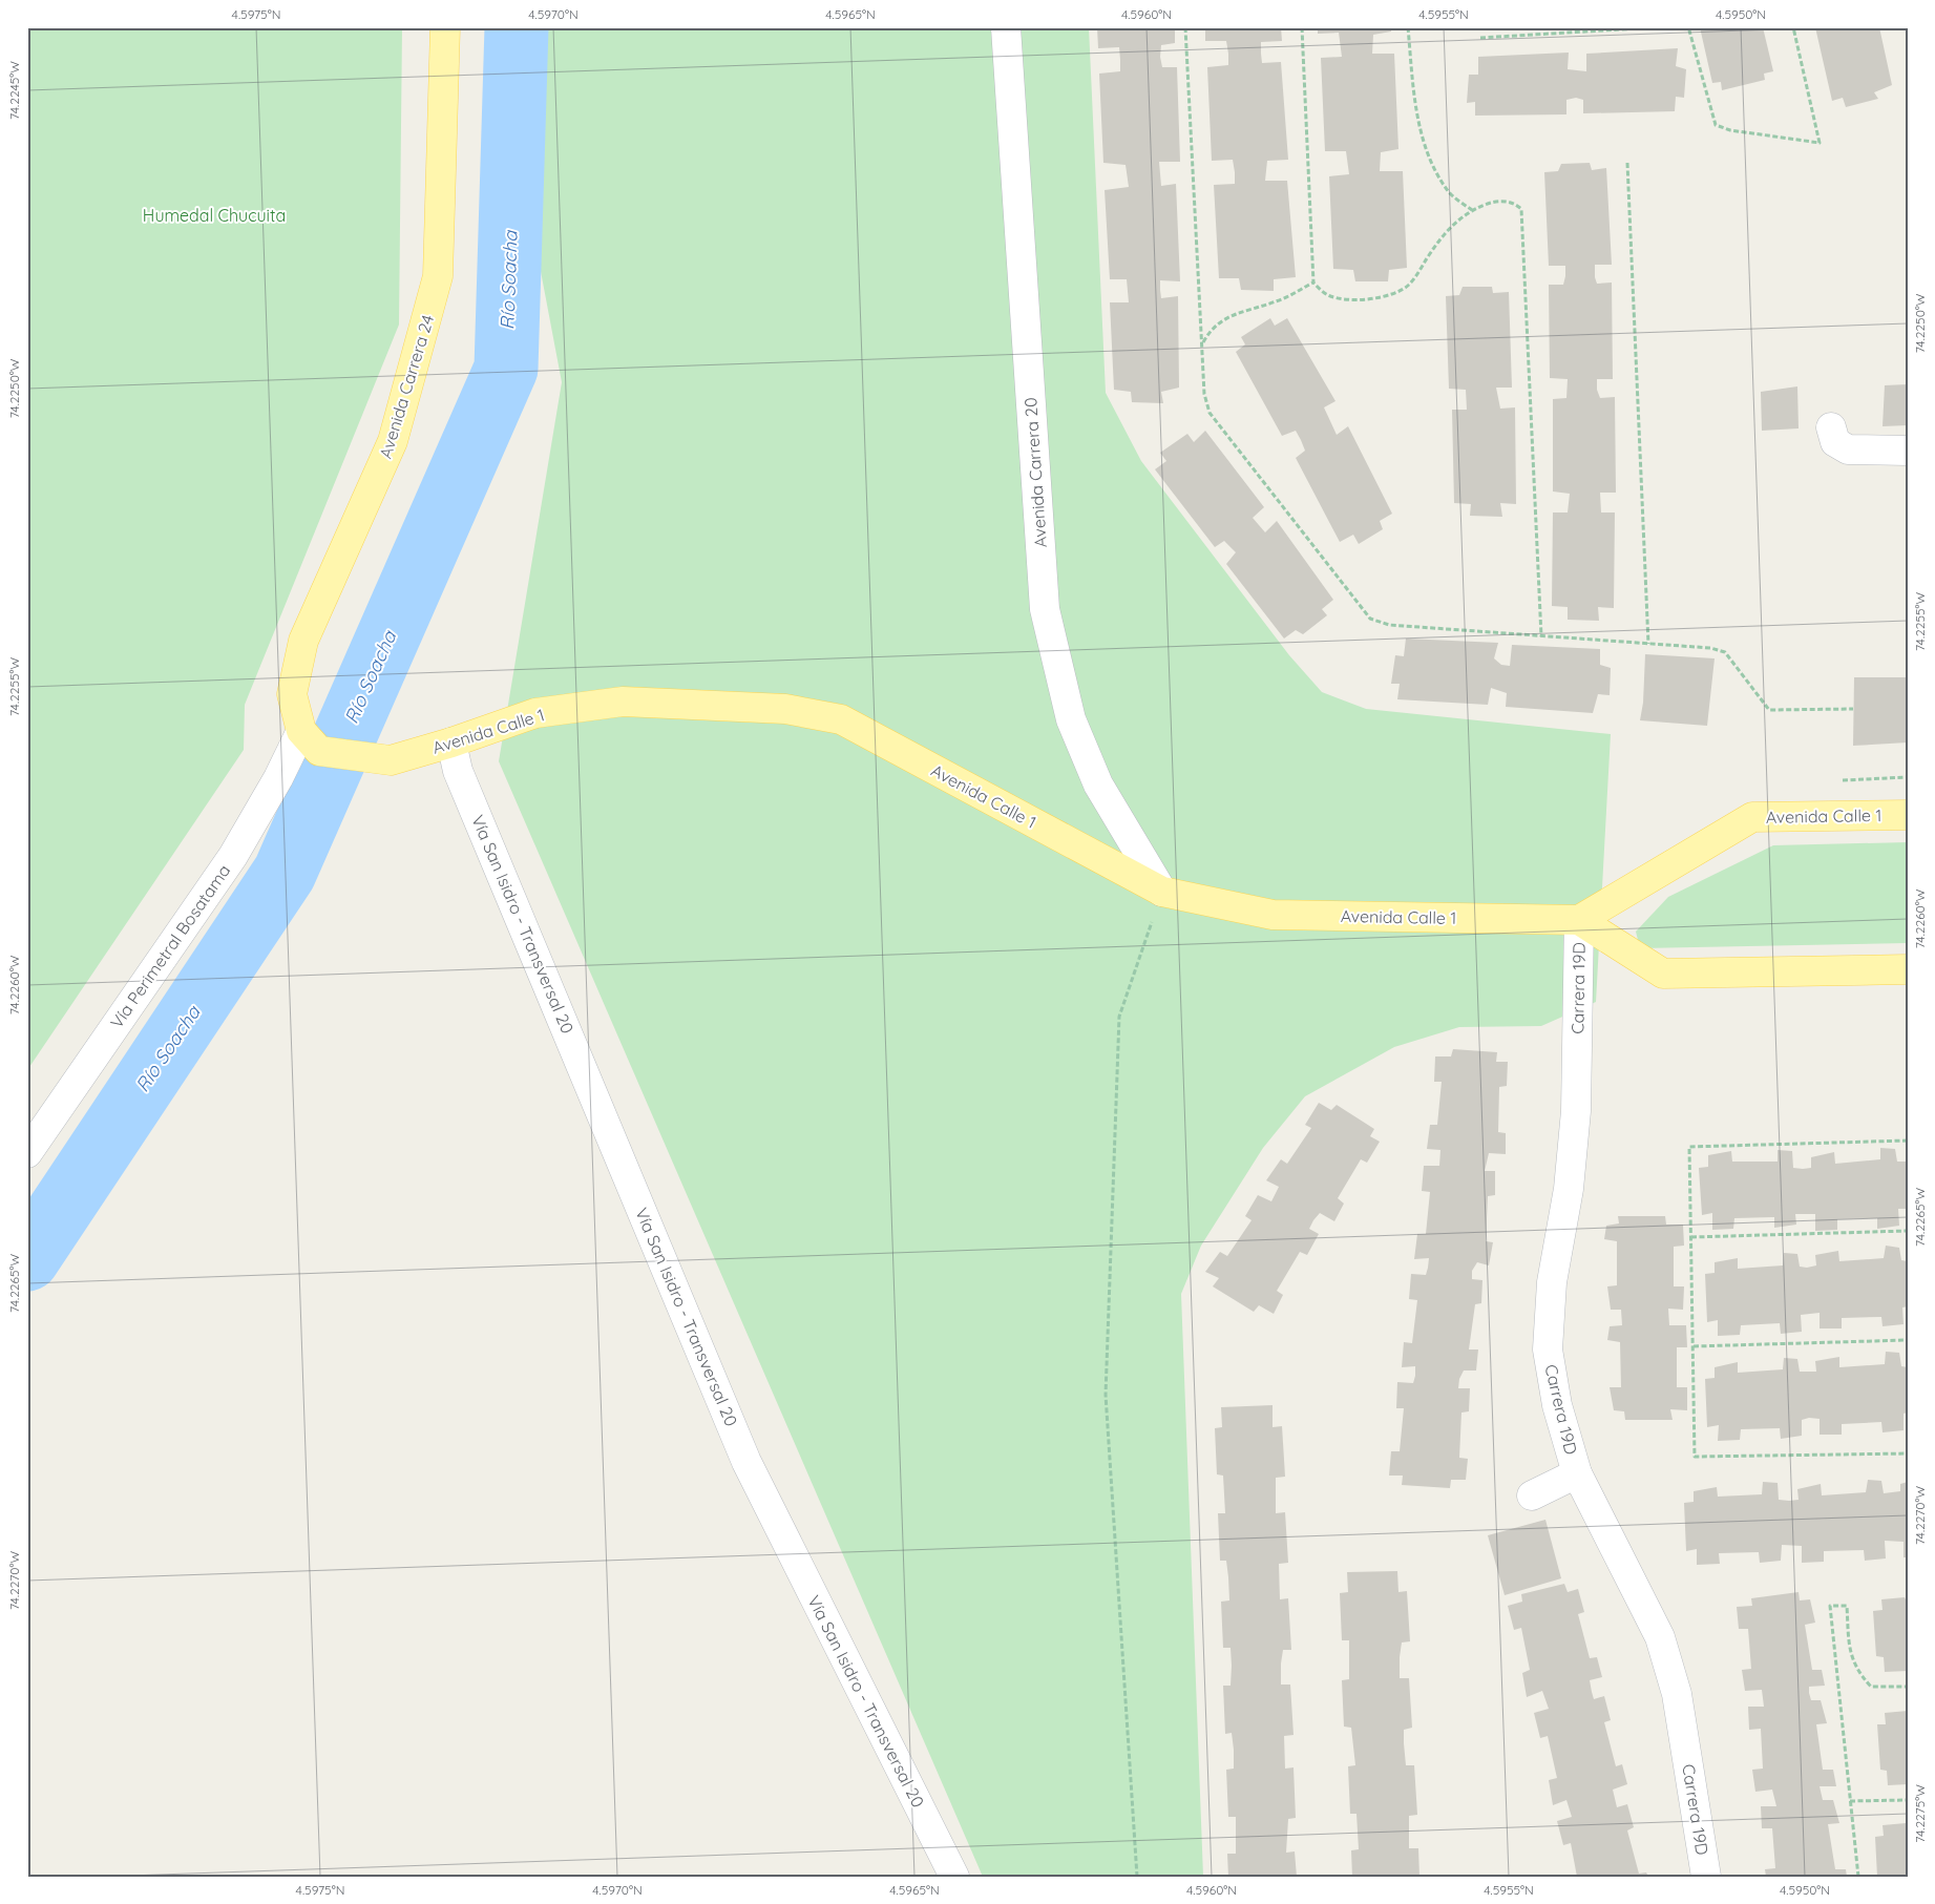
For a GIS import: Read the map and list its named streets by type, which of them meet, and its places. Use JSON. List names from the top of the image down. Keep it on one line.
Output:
{"streets":{"main road":["Avenida Carrera 24","Avenida Calle 1"],"street":["Avenida Carrera 20","Vía San Isidro - Transversal 20","Vía Perimetral Bosatama","Carrera 19D"]},"crossings":[["Avenida Carrera 24","Avenida Calle 1"],["Avenida Carrera 24","Vía Perimetral Bosatama"],["Avenida Carrera 20","Avenida Calle 1"],["Avenida Calle 1","Vía San Isidro - Transversal 20"],["Avenida Calle 1","Vía Perimetral Bosatama"],["Avenida Calle 1","Carrera 19D"]],"water":["Río Soacha"],"parks":["Humedal Chucuita"],"coordinates":["4.5975°N","4.5970°N","4.5965°N","4.5960°N","4.5955°N","4.5950°N","74.2245°W","74.2250°W","74.2255°W","74.2260°W","74.2265°W","74.2270°W","74.2275°W"]}
